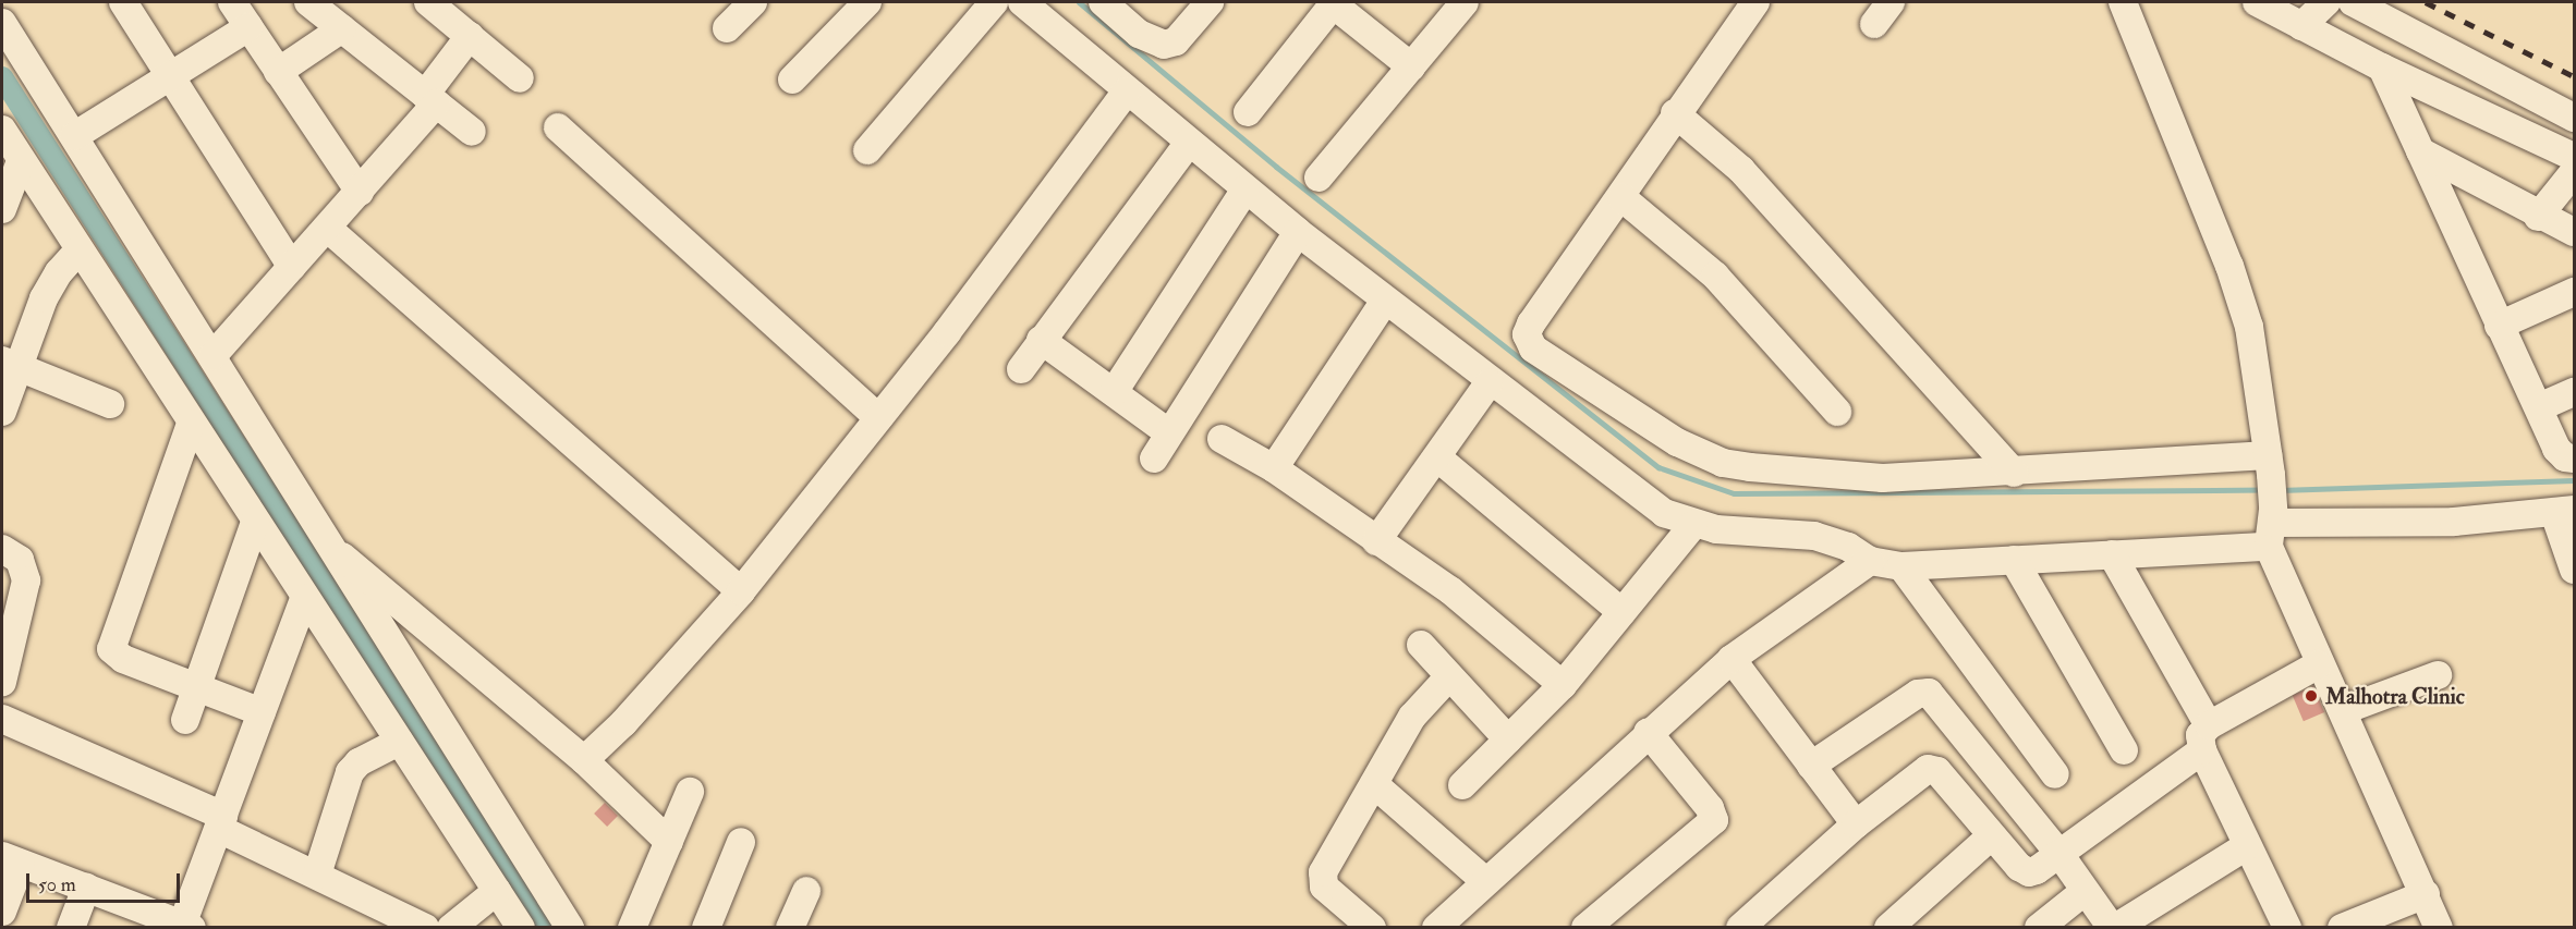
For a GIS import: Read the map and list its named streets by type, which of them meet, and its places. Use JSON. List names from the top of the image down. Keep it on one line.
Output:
{"places":["Malhotra Clinic"],"scale_bar":"50 m"}
